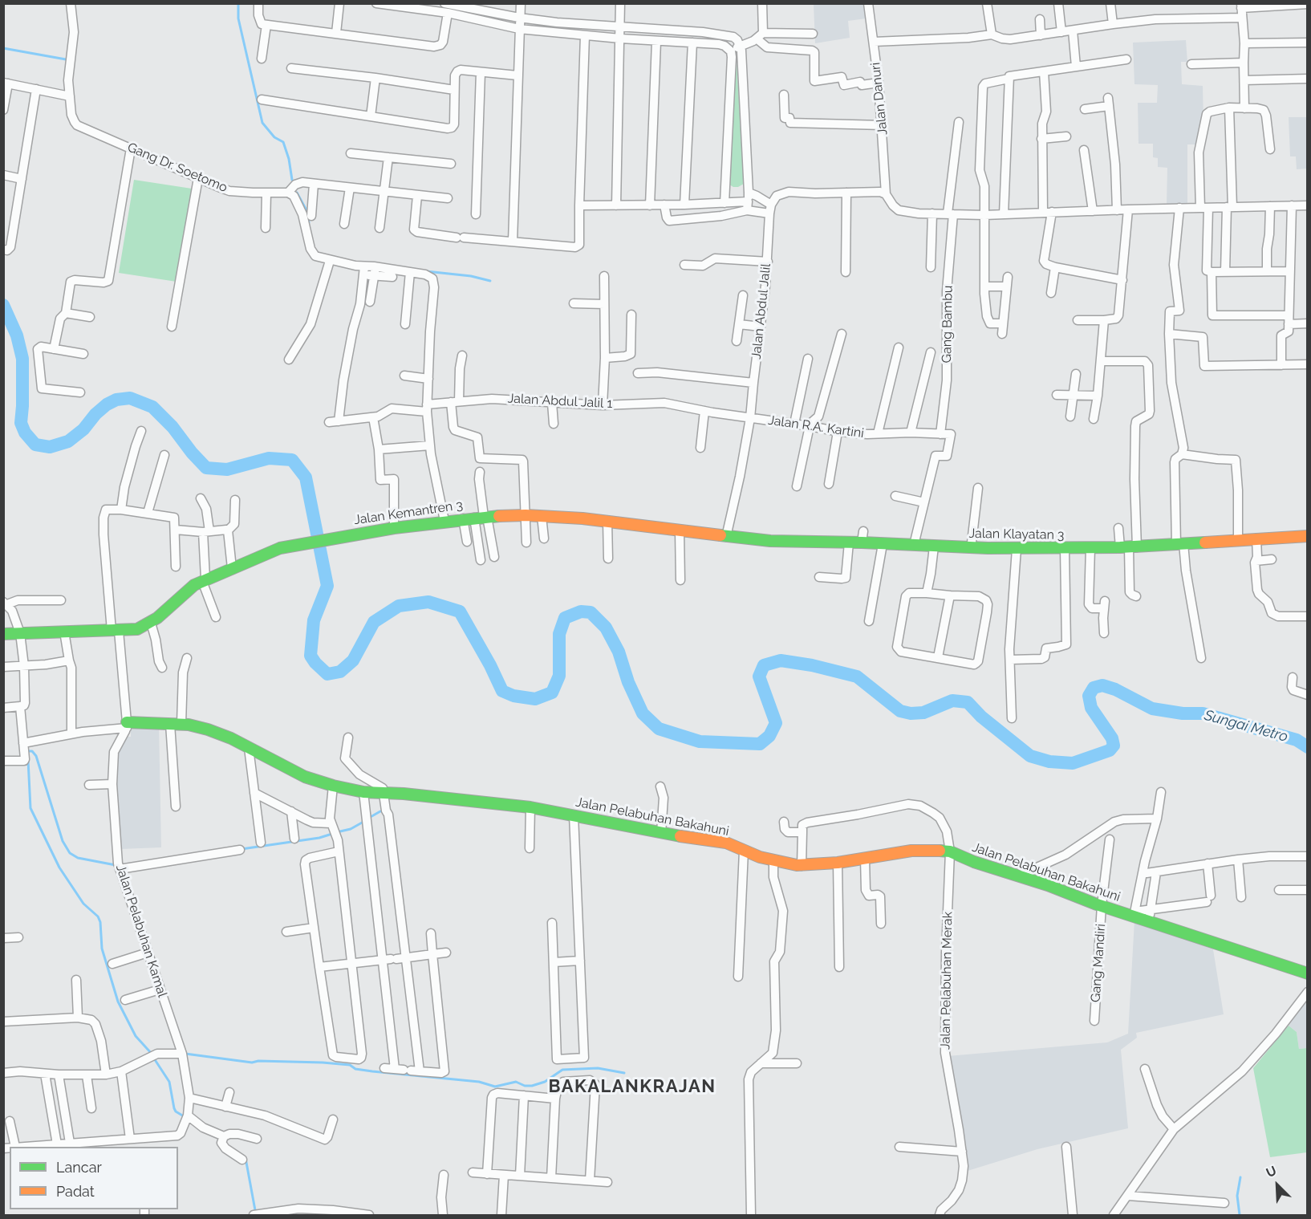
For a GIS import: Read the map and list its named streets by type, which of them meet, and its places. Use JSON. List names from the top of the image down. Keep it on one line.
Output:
{"streets":{"street":["Jalan Danuri","Gang Dr. Soetomo","Jalan Abdul Jalil","Gang Bambu","Jalan Abdul Jalil 1","Jalan R.A. Kartini","Jalan Kemantren 3","Jalan Klayatan 3","Jalan Pelabuhan Bakahuni","Jalan Pelabuhan Kamal","Gang Mandiri","Jalan Pelabuhan Merak"]},"crossings":[["Jalan Abdul Jalil","Jalan Abdul Jalil 1"],["Jalan Abdul Jalil","Jalan R.A. Kartini"],["Jalan Abdul Jalil","Jalan Kemantren 3"],["Jalan Abdul Jalil","Jalan Klayatan 3"],["Gang Bambu","Jalan R.A. Kartini"],["Jalan Abdul Jalil 1","Jalan R.A. Kartini"],["Jalan Kemantren 3","Jalan Klayatan 3"],["Jalan Pelabuhan Bakahuni","Jalan Pelabuhan Kamal"],["Jalan Pelabuhan Bakahuni","Gang Mandiri"],["Jalan Pelabuhan Bakahuni","Jalan Pelabuhan Merak"]],"districts":["BAKALANKRAJAN"],"water":["Sungai Metro"],"legend":["Lancar","Padat"],"north":"top left"}
